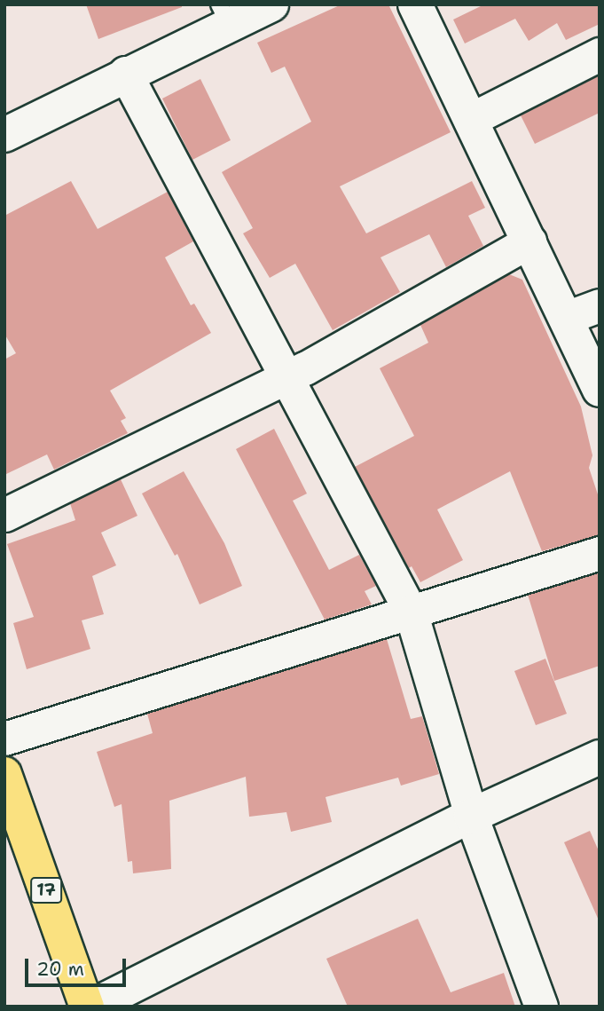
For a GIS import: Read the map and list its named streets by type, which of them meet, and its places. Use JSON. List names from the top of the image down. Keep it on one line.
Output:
{"streets":{"highway":["17"]},"scale_bar":"20 m"}
